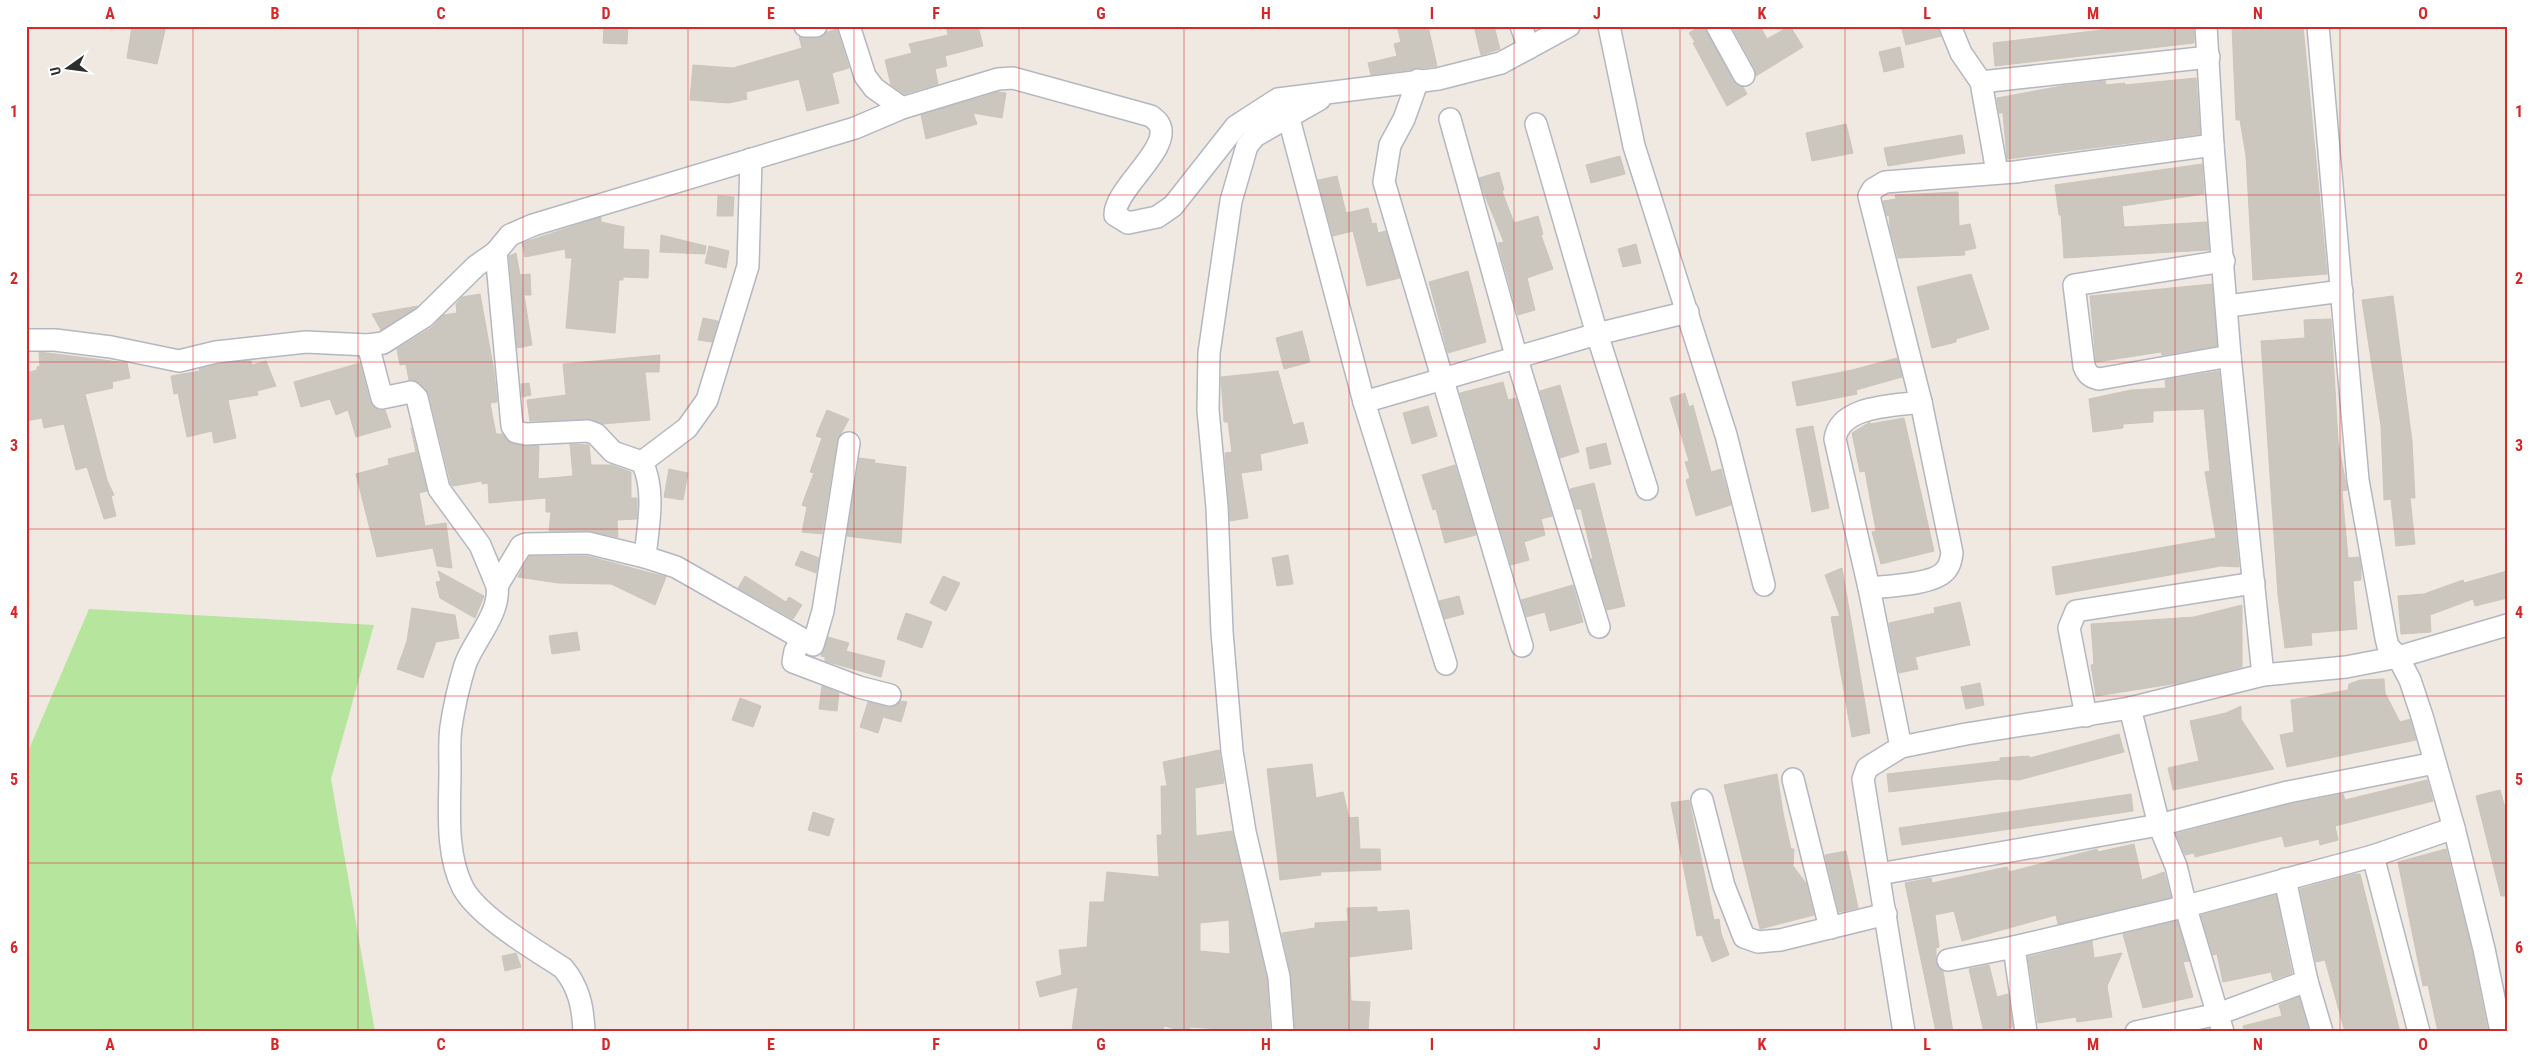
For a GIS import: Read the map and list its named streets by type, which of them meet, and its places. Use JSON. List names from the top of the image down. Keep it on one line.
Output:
{"north":"left","grid":{"columns":["A","B","C","D","E","F","G","H","I","J","K","L","M","N","O"],"rows":["1","2","3","4","5","6"]}}
